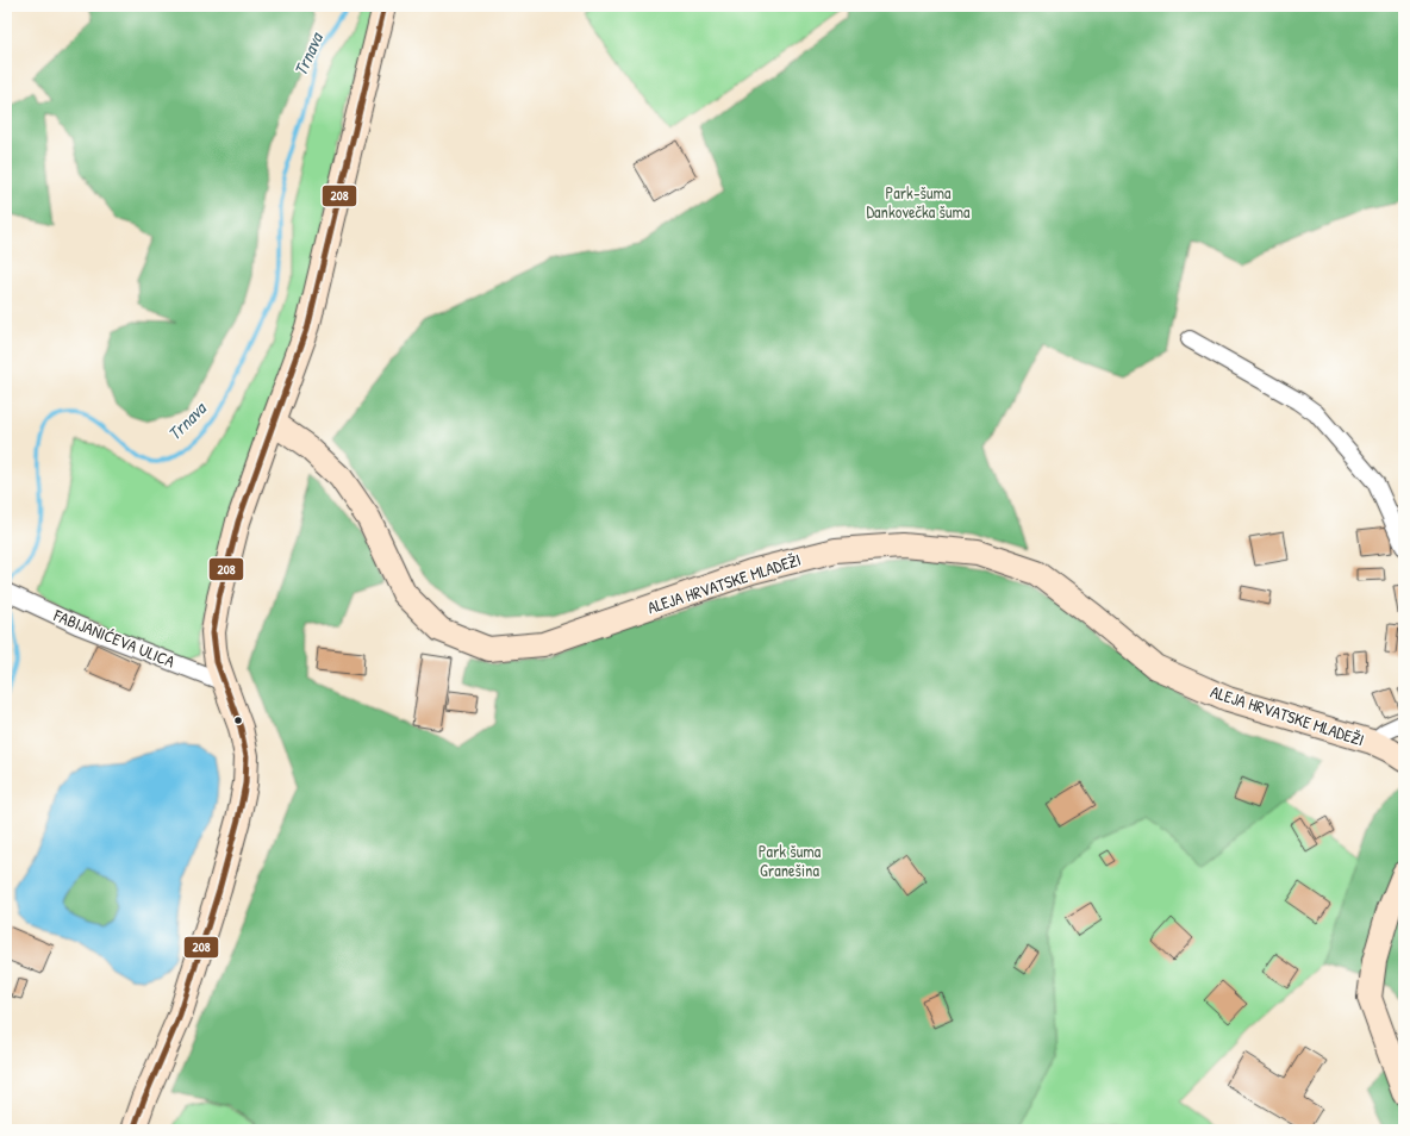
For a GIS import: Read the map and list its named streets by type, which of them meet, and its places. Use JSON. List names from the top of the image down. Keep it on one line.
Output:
{"streets":{"street":["ALEJA HRVATSKE MLADEŽI","FABIJANIĆEVA ULICA"]},"water":["Trnava"],"parks":["Park-šuma Dankovečka šuma","Park šuma Granešina"],"lines":["transit line 208"]}
